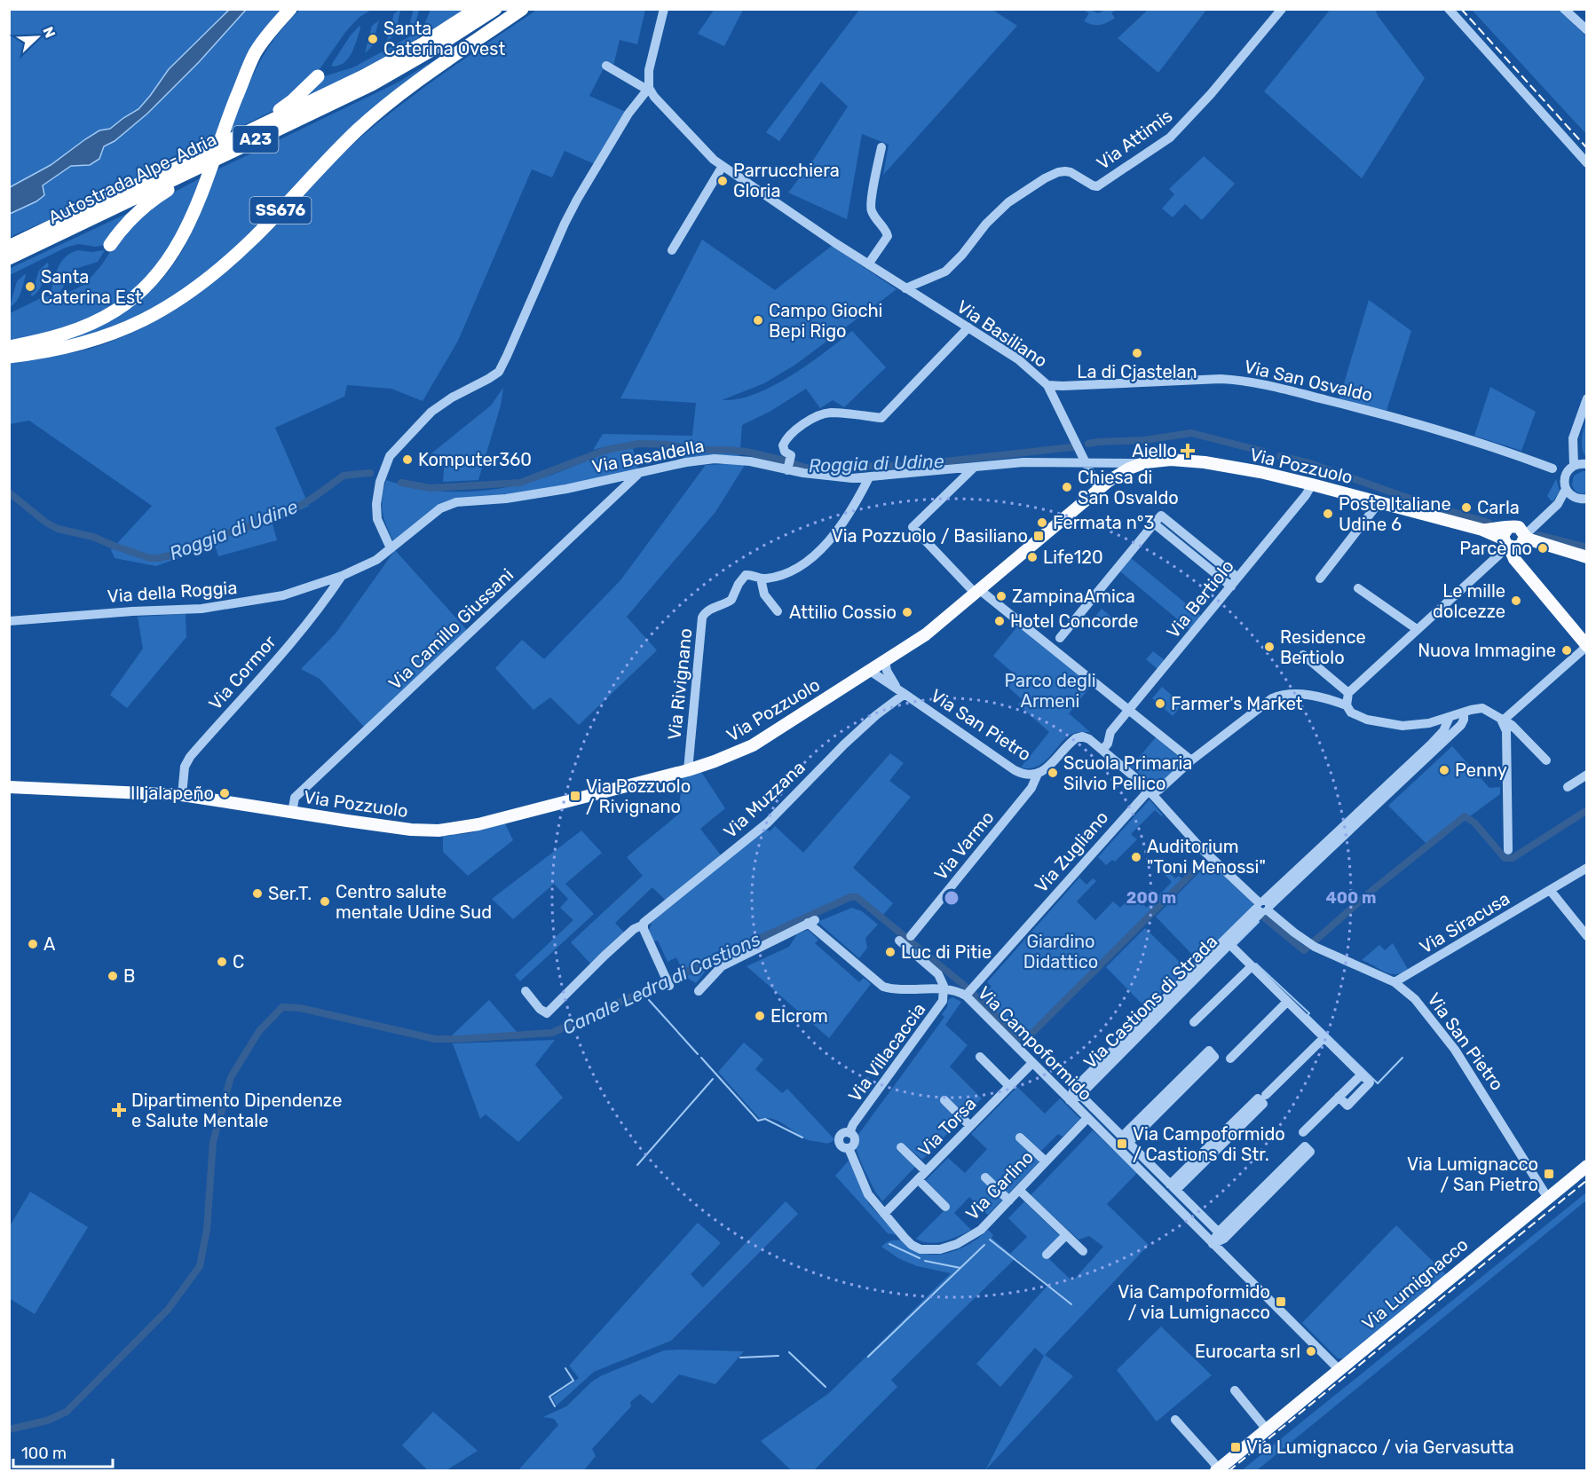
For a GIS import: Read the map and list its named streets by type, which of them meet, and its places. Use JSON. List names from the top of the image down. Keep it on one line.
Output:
{"streets":{"highway":["A23","Autostrada Alpe-Adria","SS676"],"main road":["Via Pozzuolo","Via Lumignacco"],"street":["Via Attimis","Via Basiliano","Via San Osvaldo","Via Basaldella","Via della Roggia","Via Bertiolo","Via Camillo Giussani","Via Cormor","Via Rivignano","Via San Pietro","Via Muzzana","Via Varmo","Via Zugliano","Via Siracusa","Via Castions di Strada","Via Campoformido","Via Villacaccia","Via Torsa","Via Carlino"]},"crossings":[["Via Attimis","Via Basiliano"],["Via Basiliano","Via San Osvaldo"],["Via Basiliano","Via Basaldella"],["Via Basiliano","Via Pozzuolo"],["Via Basaldella","Via Pozzuolo"],["Via Basaldella","Via della Roggia"],["Via Basaldella","Via Camillo Giussani"],["Via Basaldella","Via Rivignano"],["Via Pozzuolo","Via Bertiolo"],["Via Pozzuolo","Via Camillo Giussani"],["Via Pozzuolo","Via Cormor"],["Via Pozzuolo","Via Rivignano"],["Via Pozzuolo","Via San Pietro"],["Via della Roggia","Via Cormor"],["Via Bertiolo","Via San Pietro"],["Via San Pietro","Via Muzzana"],["Via San Pietro","Via Varmo"],["Via San Pietro","Via Zugliano"],["Via San Pietro","Via Siracusa"],["Via San Pietro","Via Castions di Strada"],["Via San Pietro","Via Lumignacco"],["Via Zugliano","Via Castions di Strada"],["Via Zugliano","Via Campoformido"],["Via Castions di Strada","Via Campoformido"],["Via Campoformido","Via Villacaccia"],["Via Campoformido","Via Torsa"],["Via Campoformido","Via Carlino"],["Via Campoformido","Via Lumignacco"],["Via Villacaccia","Via Carlino"],["Via Torsa","Via Carlino"]],"water":["Roggia di Udine","Canale Ledra di Castions"],"parks":["Parco degli Armeni","Giardino Didattico"],"places":{"other":["Santa Caterina Ovest","Parrucchiera Gloria","Santa Caterina Est","Campo Giochi Bepi Rigo","La di Cjastelan","Komputer360","Chiesa di San Osvaldo","Carla","Poste Italiane Udine 6","Fermata n°3","Parcè no","Life120","ZampinaAmica","Le mille dolcezze","Attilio Cossio","Hotel Concorde","Residence Bertiolo","Nuova Immagine","Farmer's Market","Penny","Scuola Primaria Silvio Pellico","Il jalapeño","Auditorium \"Toni Menossi\"","Ser.T.","Centro salute mentale Udine Sud","A","Luc di Pitie","C","B","Elcrom","Eurocarta srl"],"health":["Aiello","Dipartimento Dipendenze e Salute Mentale"],"transit":["Via Pozzuolo / Basiliano","Via Pozzuolo / Rivignano","Via Campoformido / Castions di Str.","Via Lumignacco / San Pietro","Via Campoformido / via Lumignacco","Via Lumignacco / via Gervasutta"]},"scale_bar":"100 m","north":"top right","rings":["200 m","400 m"]}
